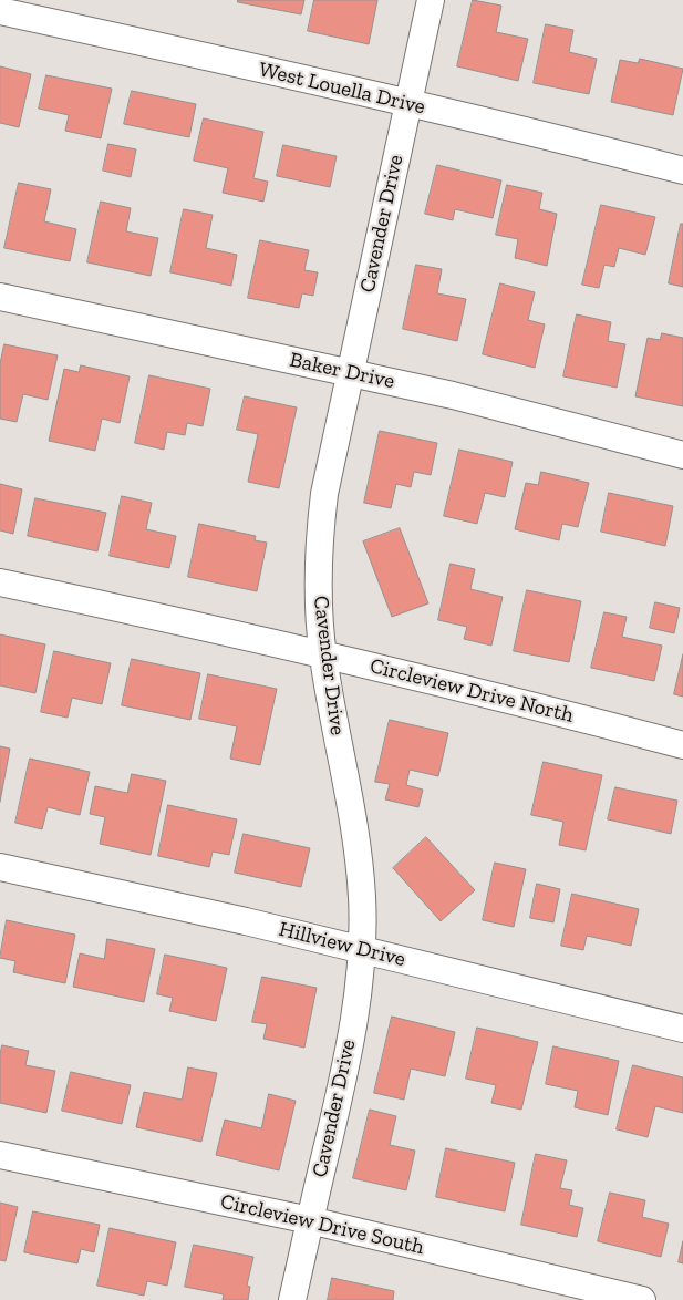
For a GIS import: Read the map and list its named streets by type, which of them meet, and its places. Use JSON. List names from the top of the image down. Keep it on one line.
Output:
{"streets":{"street":["West Louella Drive","Cavender Drive","Baker Drive","Circleview Drive North","Hillview Drive","Circleview Drive South"]},"crossings":[["West Louella Drive","Cavender Drive"],["Cavender Drive","Baker Drive"],["Cavender Drive","Circleview Drive North"],["Cavender Drive","Hillview Drive"],["Cavender Drive","Circleview Drive South"]]}
